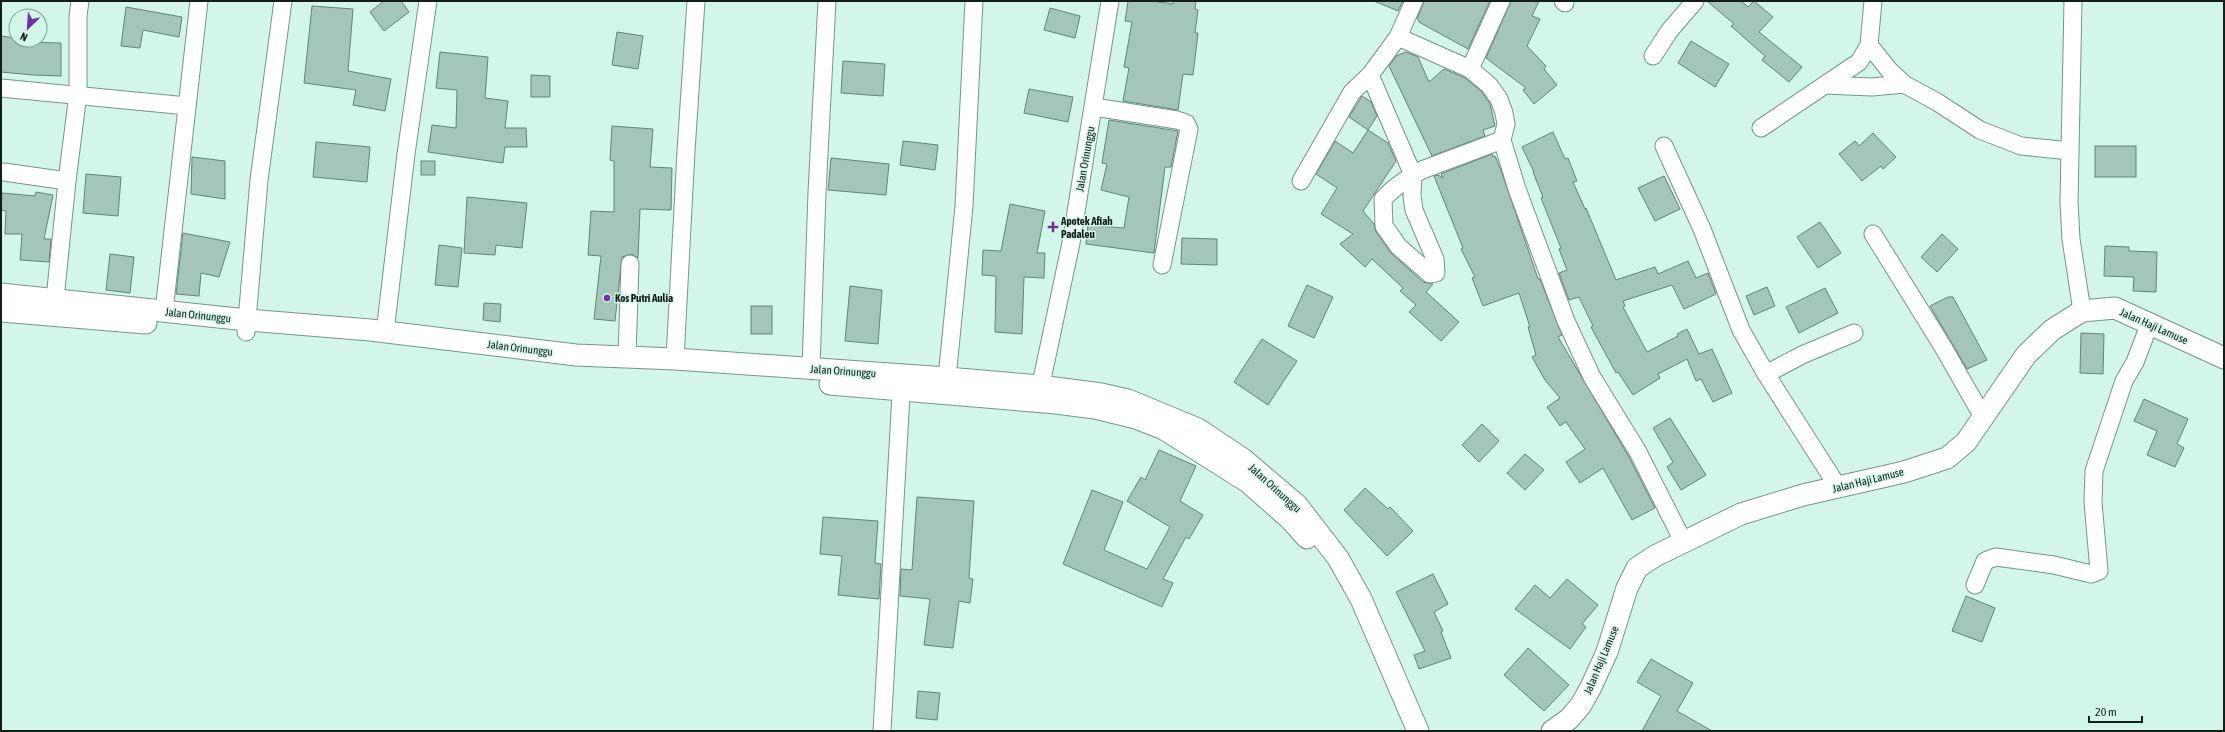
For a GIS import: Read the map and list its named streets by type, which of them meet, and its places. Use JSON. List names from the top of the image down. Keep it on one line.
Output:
{"streets":{"street":["Jalan Orinunggu","Jalan Haji Lamuse"]},"places":{"health":["Apotek Afiah Padaleu"],"other":["Kos Putri Aulia"]},"scale_bar":"20 m","north":"bottom left"}
